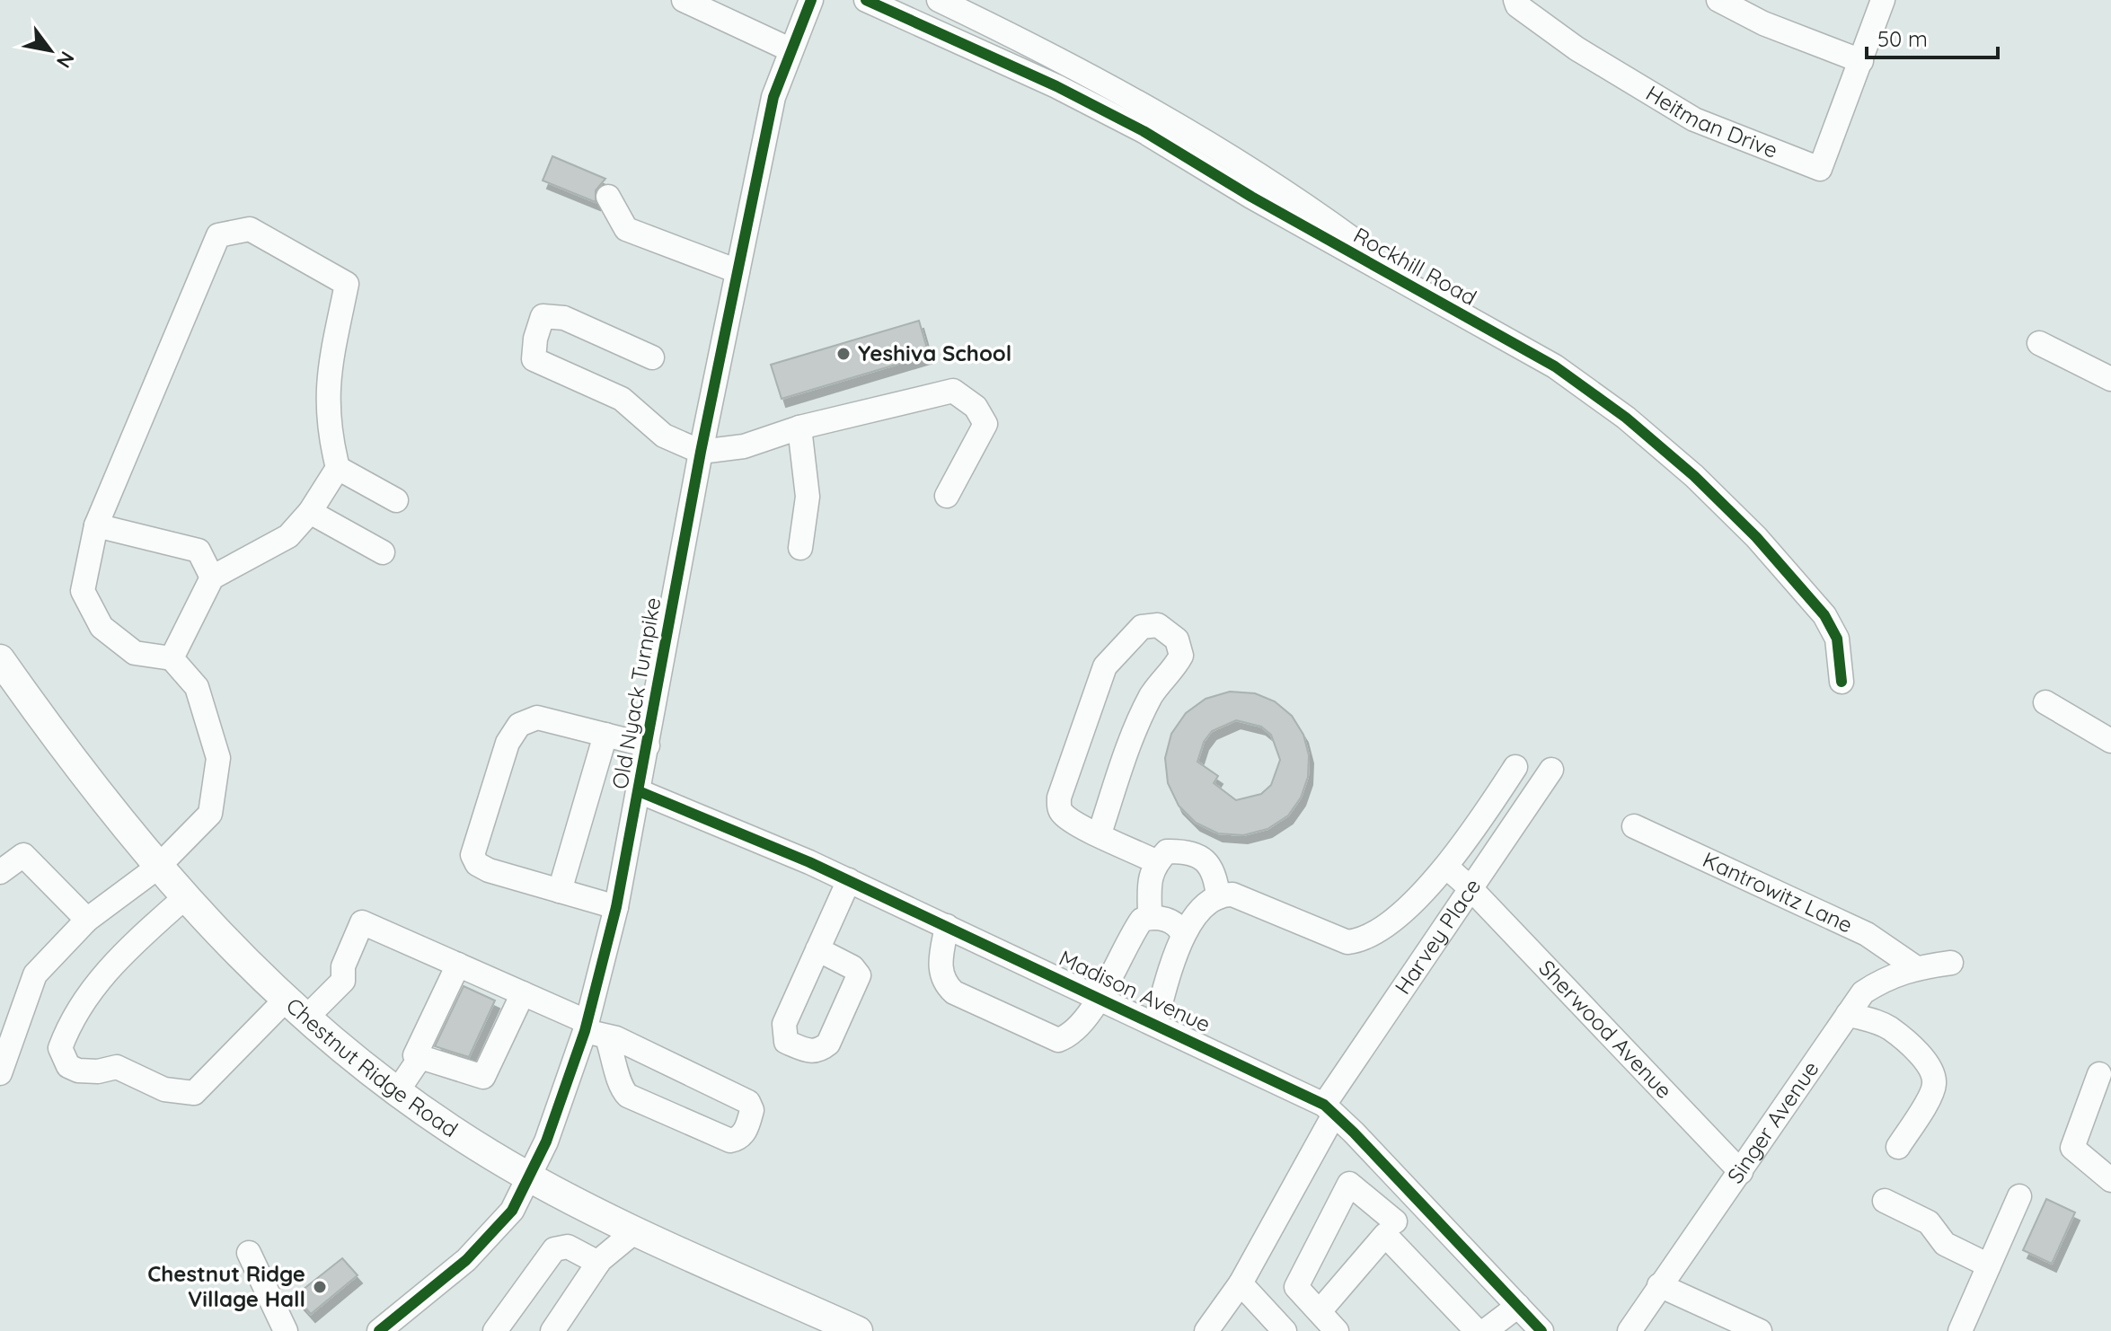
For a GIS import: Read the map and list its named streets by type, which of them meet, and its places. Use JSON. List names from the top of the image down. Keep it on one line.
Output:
{"streets":{"main road":["Chestnut Ridge Road"],"street":["Heitman Drive","Rockhill Road","Old Nyack Turnpike","Kantrowitz Lane","Harvey Place","Madison Avenue","Sherwood Avenue","Singer Avenue"]},"crossings":[["Old Nyack Turnpike","Madison Avenue"],["Old Nyack Turnpike","Chestnut Ridge Road"],["Kantrowitz Lane","Singer Avenue"],["Harvey Place","Madison Avenue"],["Harvey Place","Sherwood Avenue"],["Sherwood Avenue","Singer Avenue"]],"places":["Yeshiva School","Chestnut Ridge Village Hall"],"scale_bar":"50 m","north":"bottom right"}
